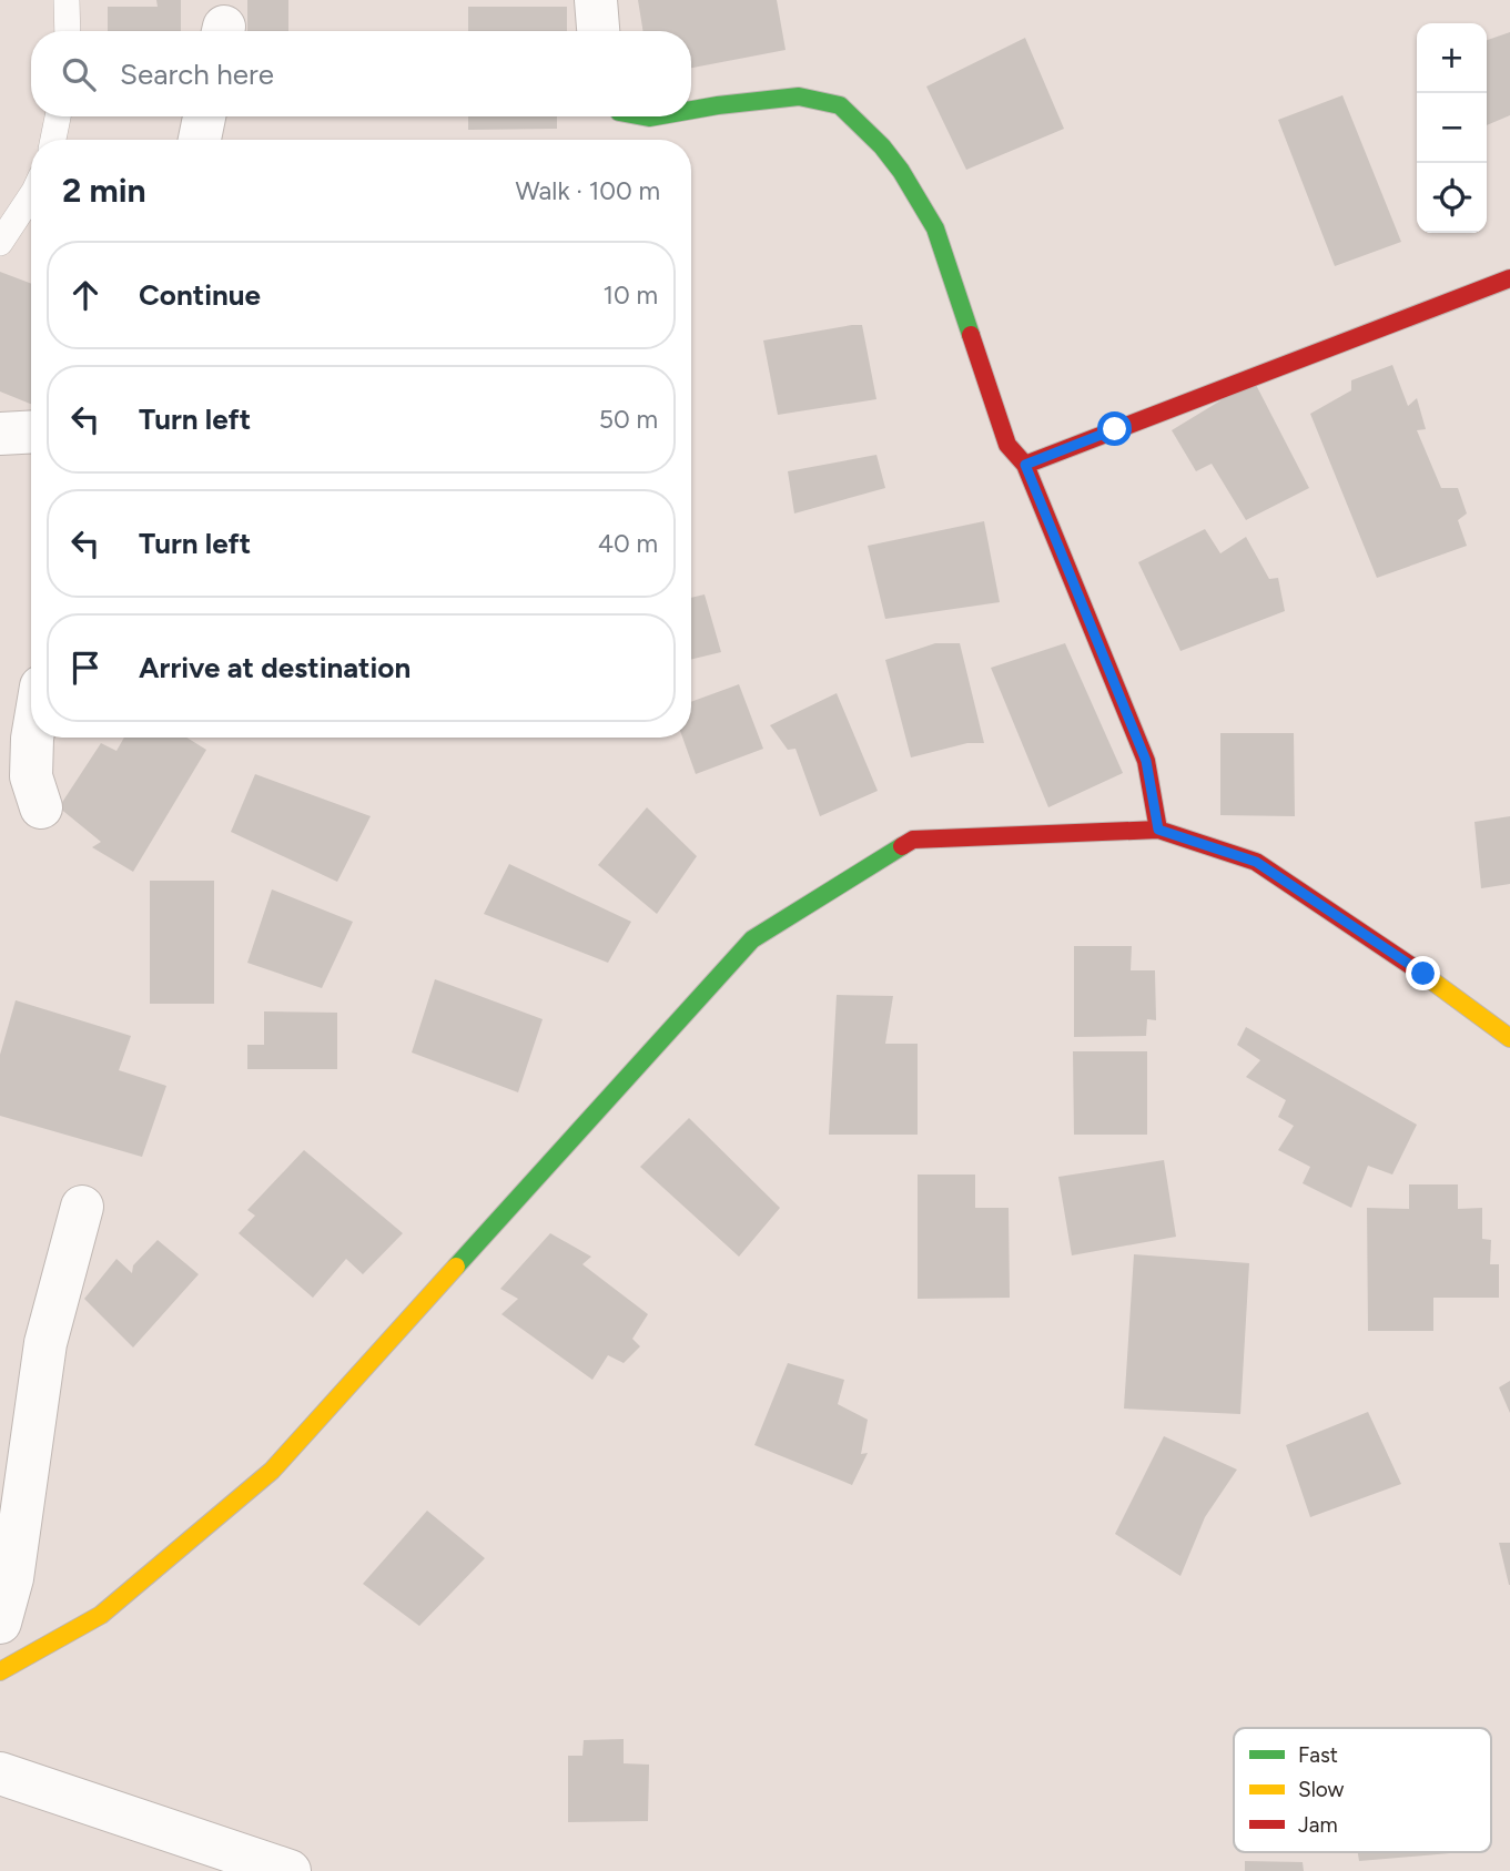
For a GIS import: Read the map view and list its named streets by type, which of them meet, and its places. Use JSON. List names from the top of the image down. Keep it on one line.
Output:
{"legend":["Fast","Slow","Jam"],"page":{"map_buttons":["+","−"],"search":"Search here","heading":["2 min","Walk · 100 m"],"list":[["Continue","10 m"],["Turn left","50 m"],["Turn left","40 m"],"Arrive at destination"]}}
